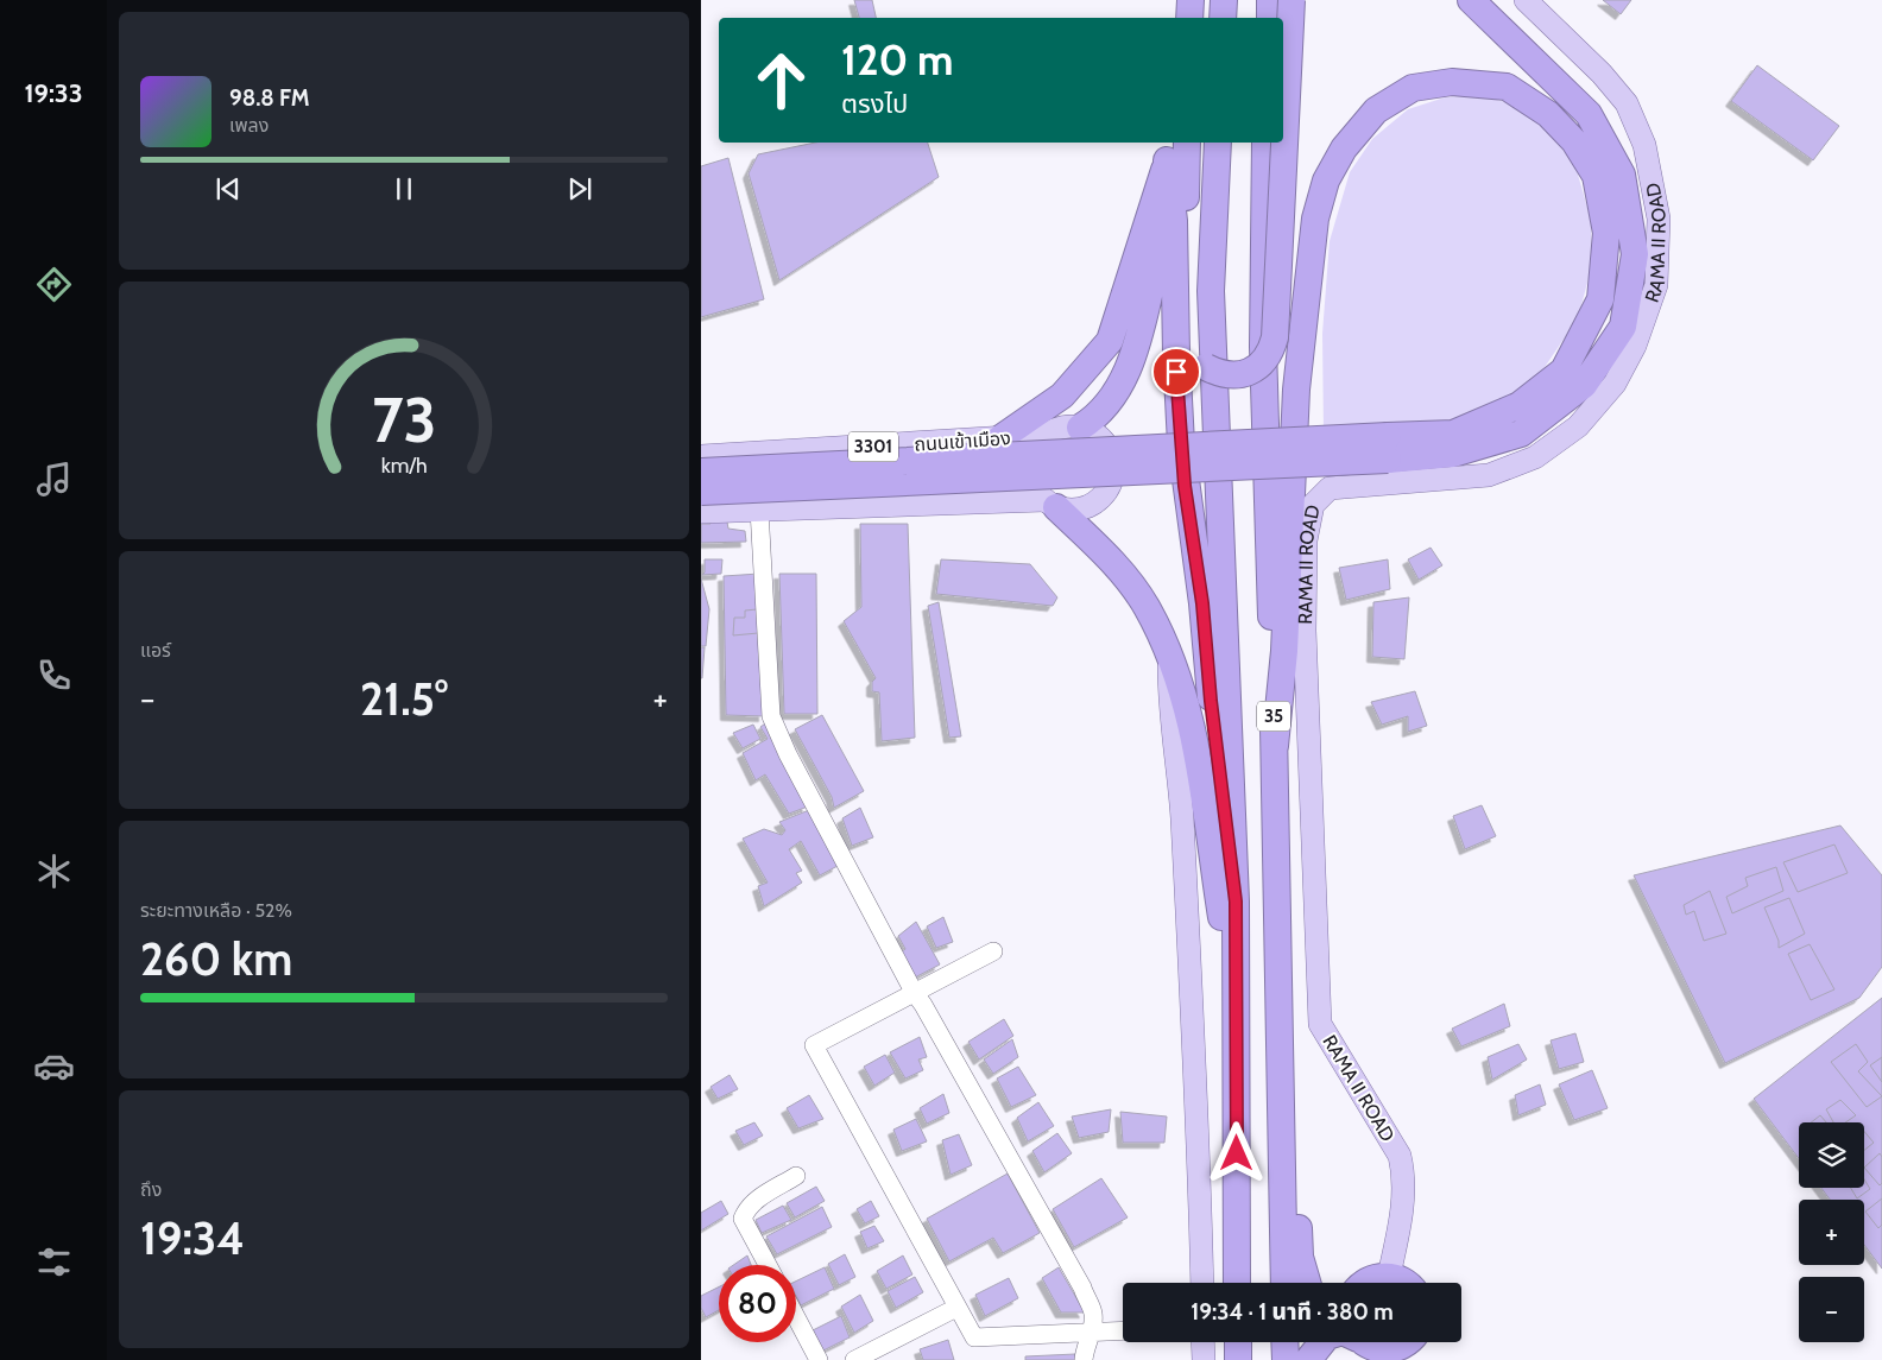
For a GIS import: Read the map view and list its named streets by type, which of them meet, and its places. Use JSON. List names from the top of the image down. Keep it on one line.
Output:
{"streets":{"highway":["RAMA II ROAD","35"],"main road":["ถนนเข้าเมือง","3301"]},"page":{"tabs":"19:33","turn":["120 m","ตรงไป"],"song":["98.8 FM","เพลง"],"tile":["แอร์",["ระยะทางเหลือ · 52%","260 km"],["ถึง","19:34"]],"heat":["−","21.5°","+"],"map_buttons":["+","−"],"limit":"80","trip":"19:34 · 1 นาที · 380 m","gauge":["73","km/h"]}}
